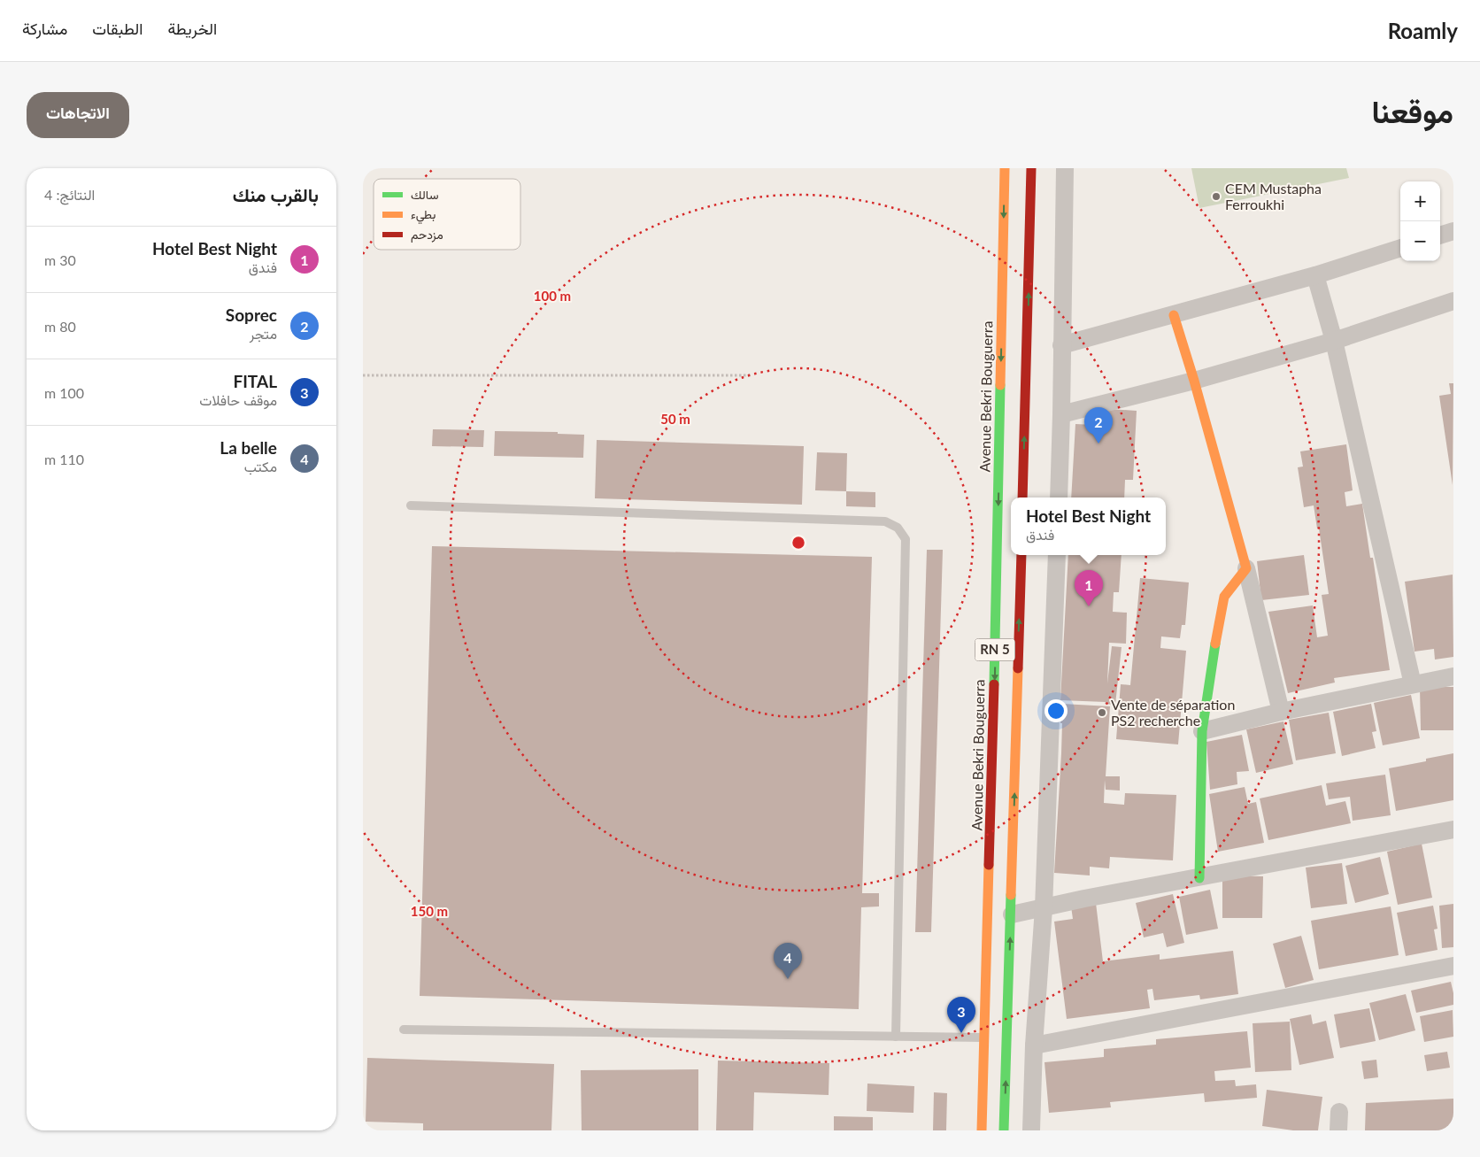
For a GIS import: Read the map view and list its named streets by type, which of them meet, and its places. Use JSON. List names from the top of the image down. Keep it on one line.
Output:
{"streets":{"main road":["Avenue Bekri Bouguerra","RN 5"]},"places":["CEM Mustapha Ferroukhi","Vente de séparation PS2 recherche"],"legend":["سالك","بطيء","مزدحم"],"page":{"header":"Roamly","nav":["الخريطة","الطبقات","مشاركة"],"title":"موقعنا","buttons":"الاتجاهات","heading":["بالقرب منك","النتائج: 4"],"map_buttons":["+","−"],"list":[{"mark":"1","name":"Hotel Best Night","note":"فندق","value":"30 m"},{"mark":"2","name":"Soprec","note":"متجر","value":"80 m"},{"mark":"3","name":"FITAL","note":"موقف حافلات","value":"100 m"},{"mark":"4","name":"La belle","note":"مكتب","value":"110 m"}],"pins":["2","1","4","3"],"popup":["Hotel Best Night","فندق"]},"rings":["100 m","50 m","150 m"]}
